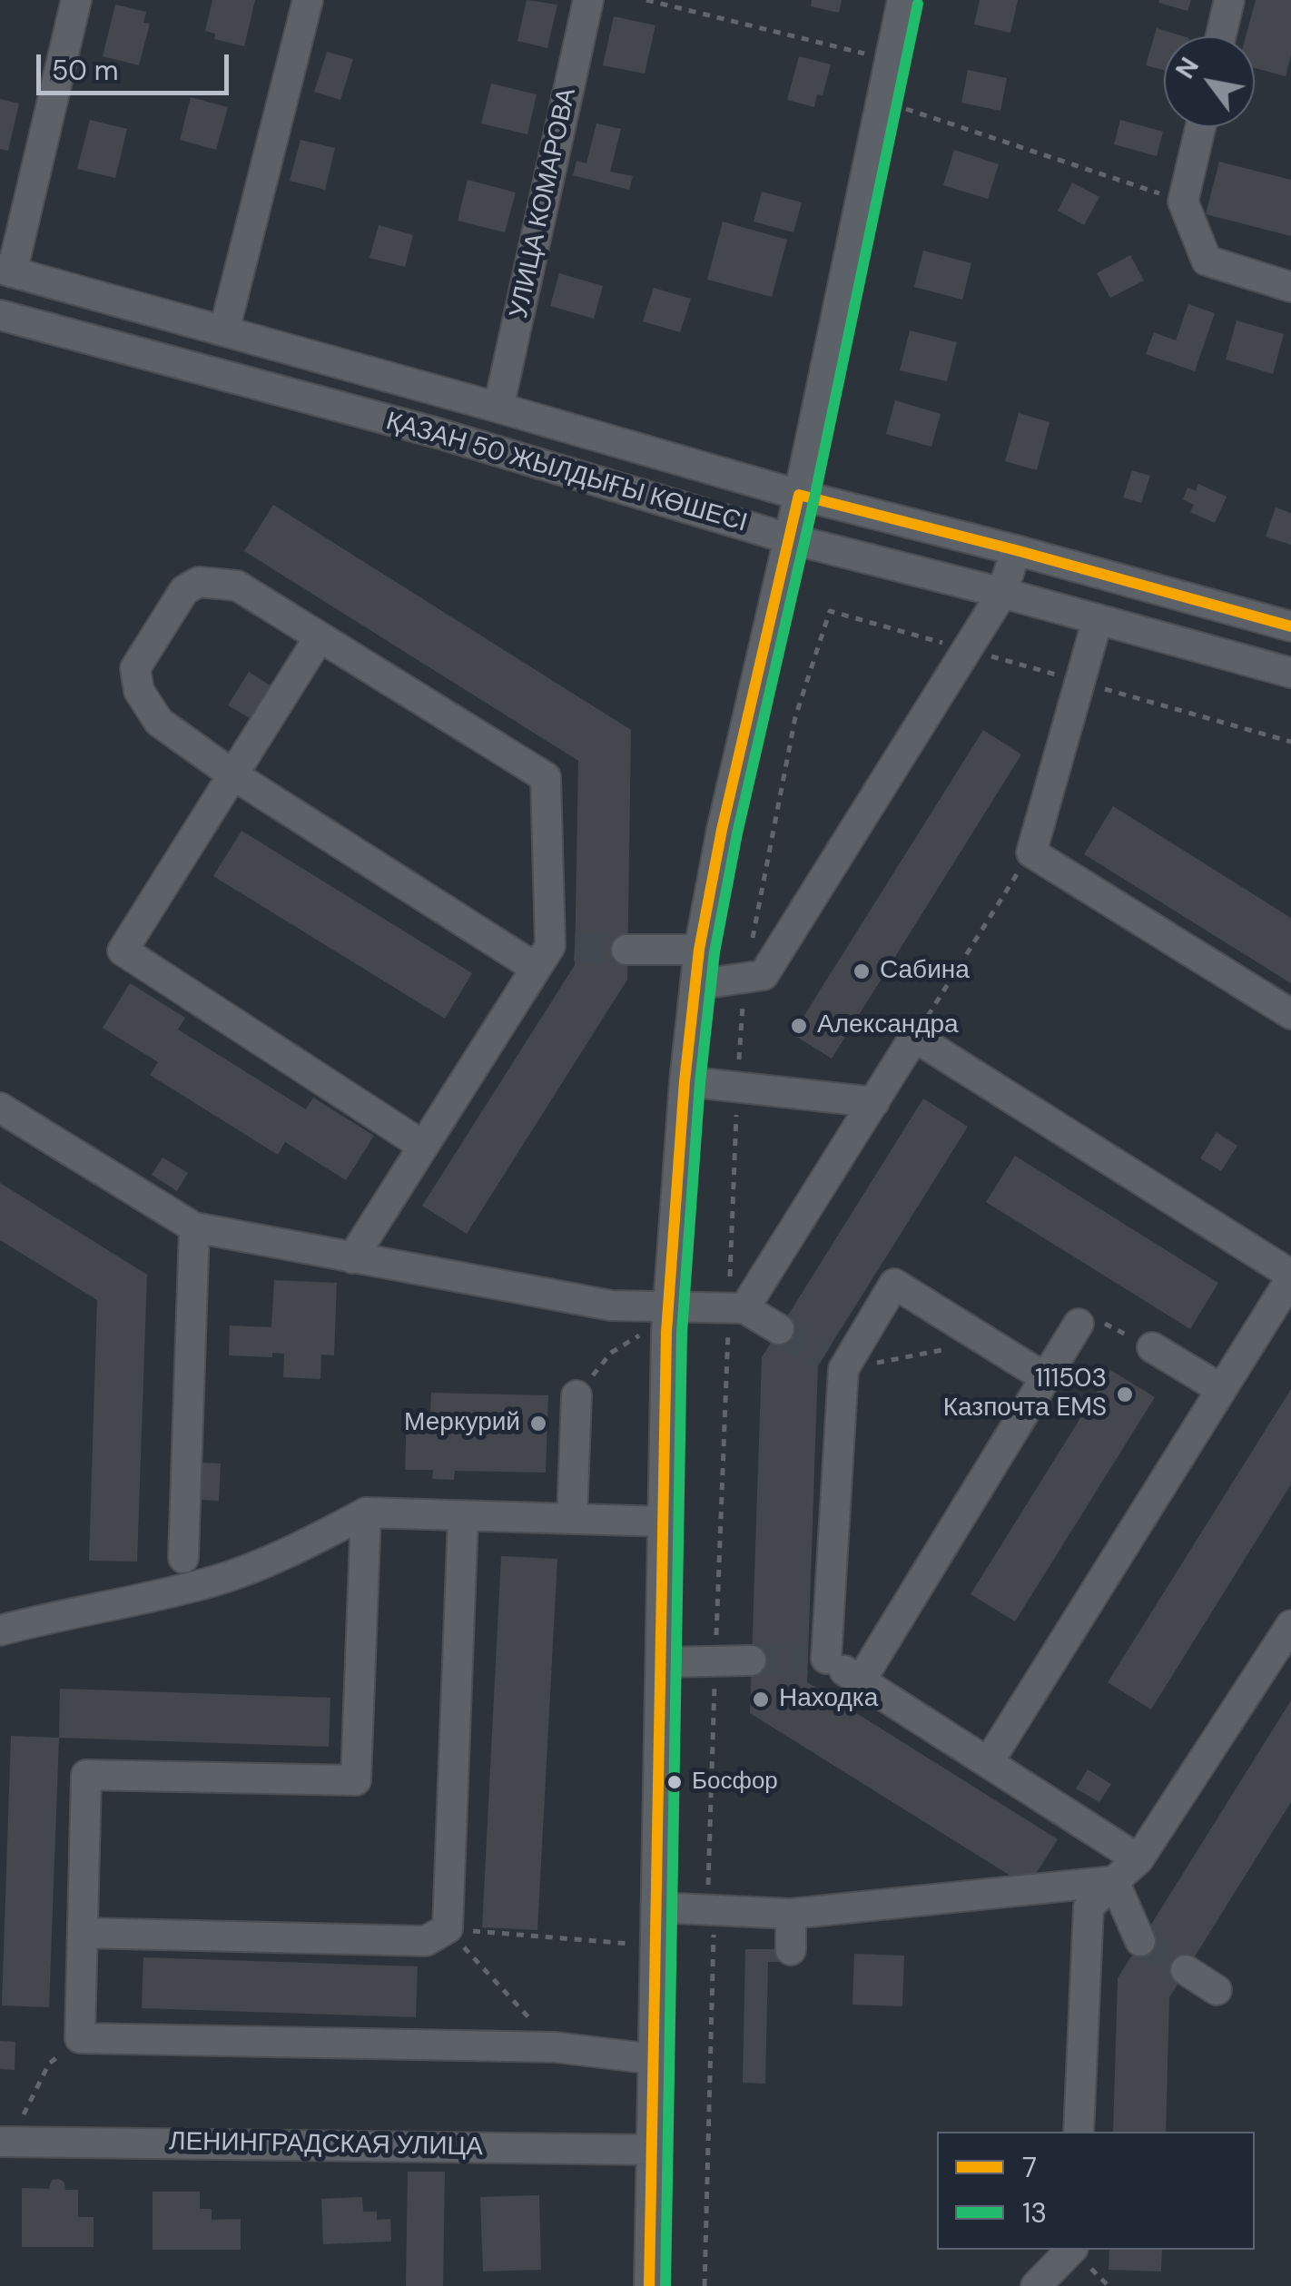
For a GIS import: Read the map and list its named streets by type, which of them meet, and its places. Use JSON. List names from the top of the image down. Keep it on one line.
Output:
{"streets":{"street":["УЛИЦА КОМАРОВА","ҚАЗАН 50 ЖЫЛДЫҒЫ КӨШЕСІ","ЛЕНИНГРАДСКАЯ УЛИЦА"]},"crossings":[["УЛИЦА КОМАРОВА","ҚАЗАН 50 ЖЫЛДЫҒЫ КӨШЕСІ"]],"places":["Сабина","Александра","111503 Казпочта EMS","Меркурий","Находка","Босфор"],"lines":["transit line 13","transit line 7"],"legend":["7","13"],"scale_bar":"50 m","north":"top left"}
